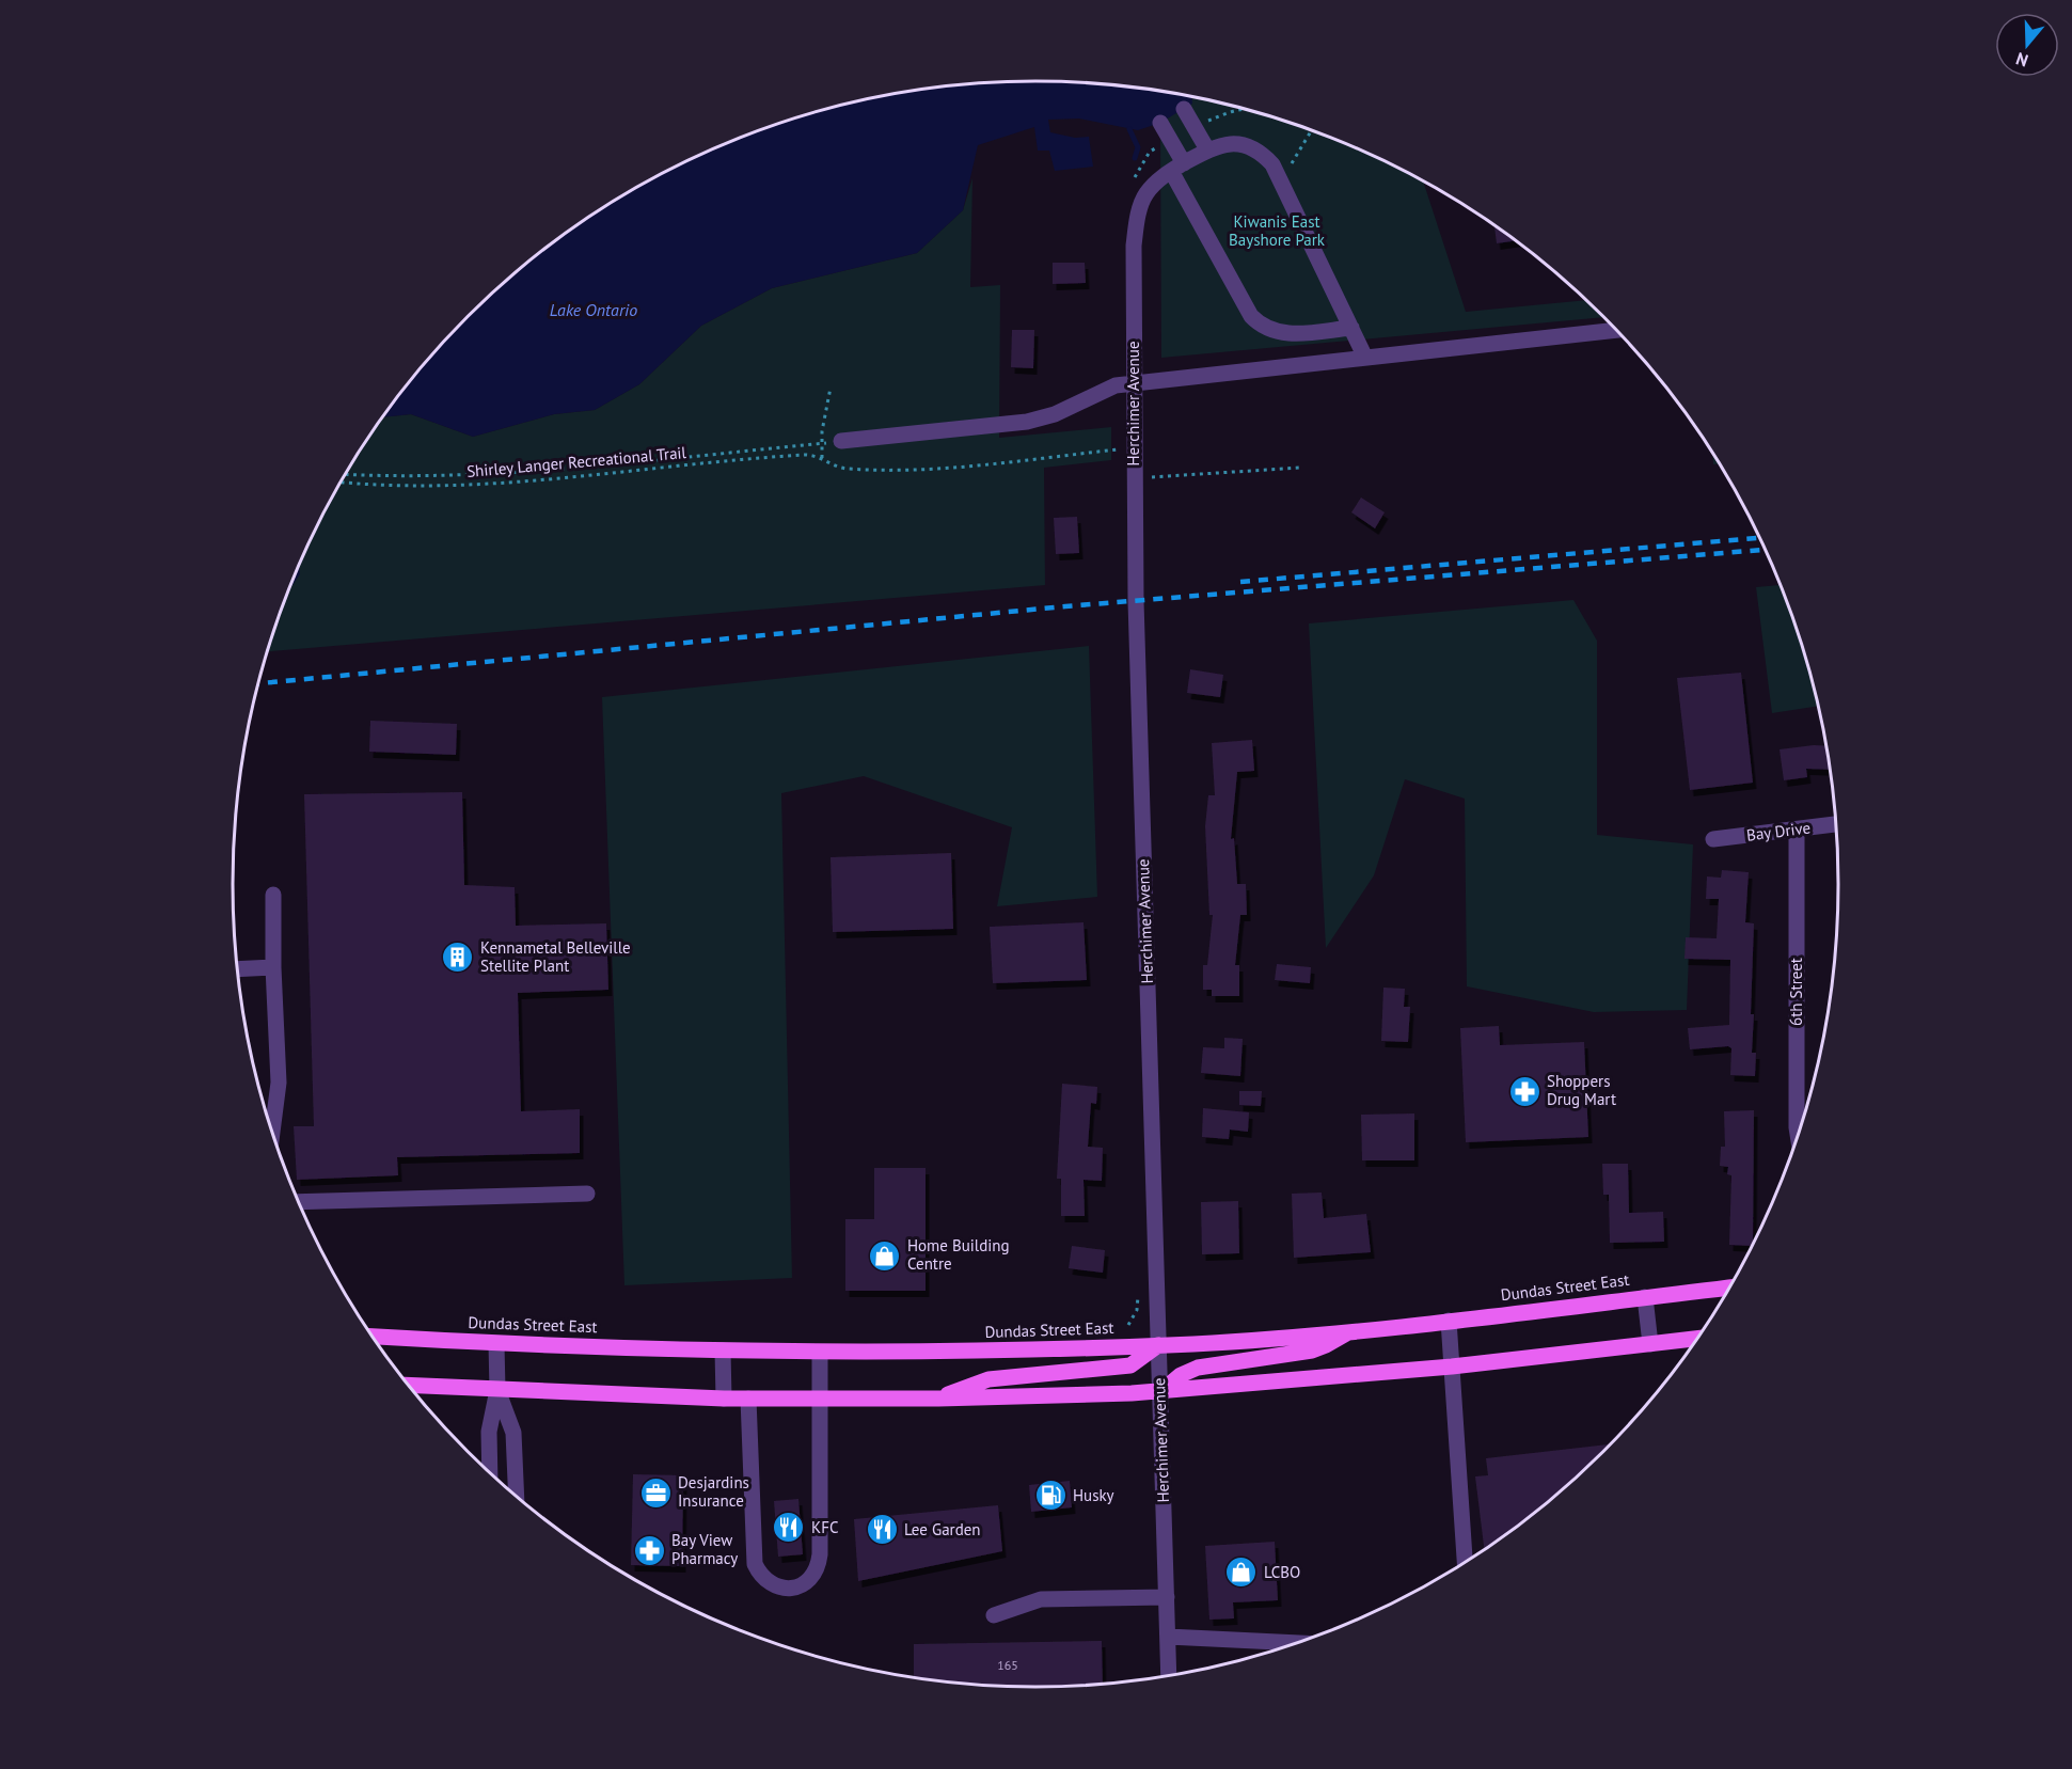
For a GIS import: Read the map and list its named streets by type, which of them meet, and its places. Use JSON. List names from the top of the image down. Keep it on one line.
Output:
{"streets":{"main road":["Dundas Street East"],"street":["Herchimer Avenue","Bay Drive","6th Street"],"path":["Shirley Langer Recreational Trail"]},"crossings":[["Herchimer Avenue","Dundas Street East"],["Bay Drive","6th Street"]],"water":["Lake Ontario"],"parks":["Kiwanis East Bayshore Park"],"places":{"building":["Kennametal Belleville Stellite Plant"],"pharmacy":["Shoppers Drug Mart","Bay View Pharmacy"],"shop":["Home Building Centre","LCBO"],"office":["Desjardins Insurance"],"fuel station":["Husky"],"restaurant":["KFC","Lee Garden"]},"house_numbers":["165"],"north":"bottom"}
